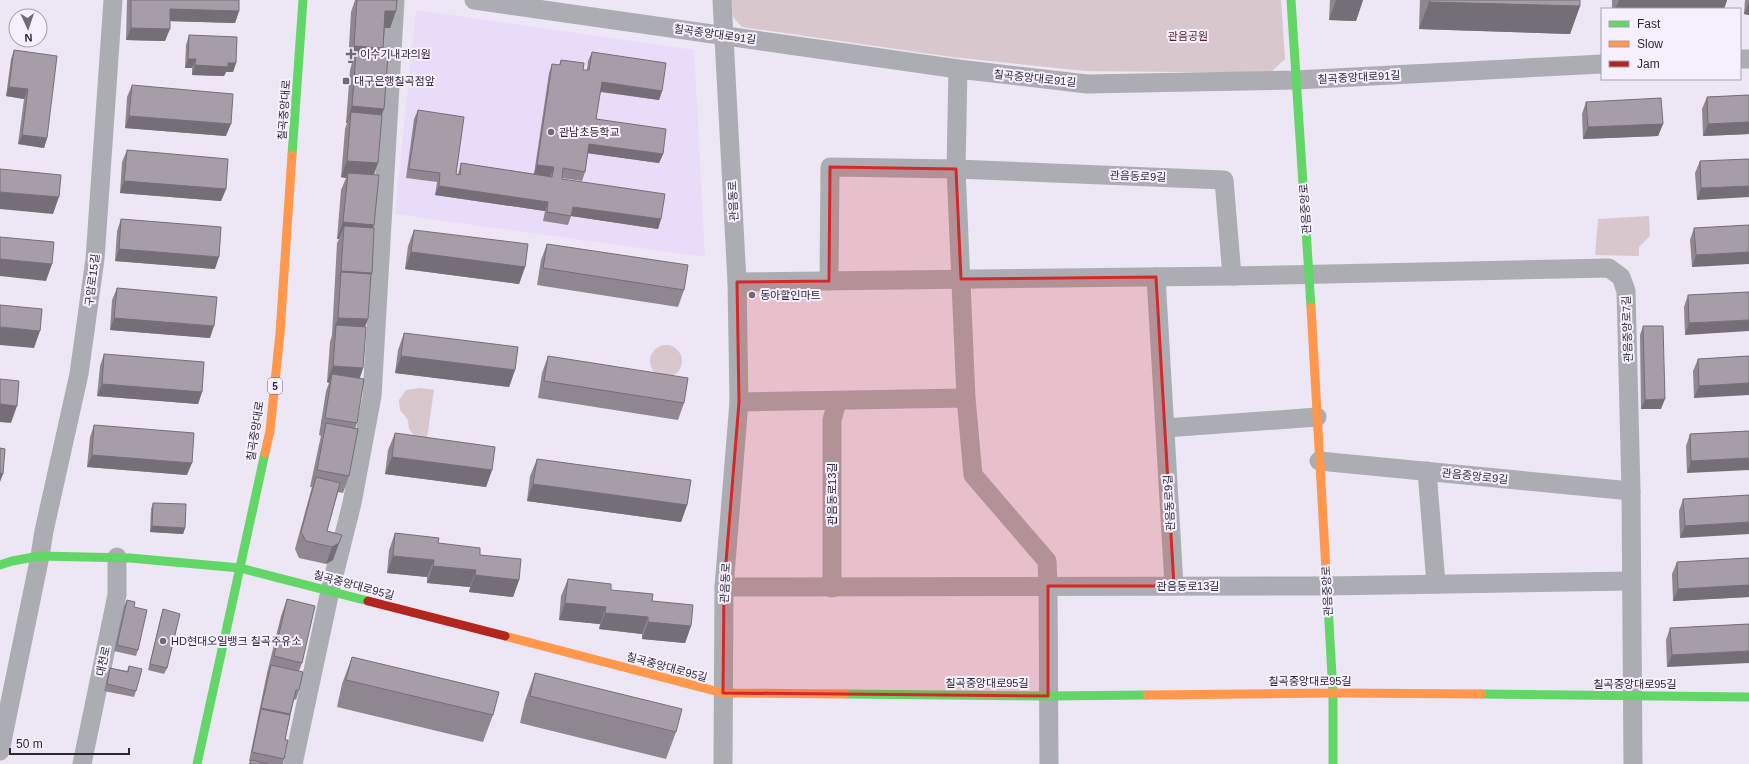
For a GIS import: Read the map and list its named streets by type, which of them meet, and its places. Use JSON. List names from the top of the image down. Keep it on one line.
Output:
{"streets":{"main road":["칠곡중앙대로","관음중앙로","5","칠곡중앙대로95길"],"street":["칠곡중앙대로91길","관음동로9길","관음동로","구암로15길","관음중앙로7길","관음중앙로9길","관음동로13길","대천로"]},"crossings":[["칠곡중앙대로91길","관음동로"],["칠곡중앙대로91길","관음중앙로"],["칠곡중앙대로","칠곡중앙대로95길"],["관음동로9길","관음동로13길"],["관음동로","관음동로13길"],["관음동로","칠곡중앙대로95길"],["관음중앙로","관음중앙로7길"],["관음중앙로","관음중앙로9길"],["관음중앙로","관음동로13길"],["관음중앙로","칠곡중앙대로95길"],["관음중앙로7길","관음중앙로9길"],["관음중앙로7길","칠곡중앙대로95길"]],"parks":["관음공원"],"places":{"health":["이수기내과의원"],"transit":["대구은행칠곡점앞"],"other":["관남초등학교","동아할인마트","HD현대오일뱅크 칠곡주유소"]},"legend":["Fast","Slow","Jam"],"scale_bar":"50 m","north":"bottom"}
